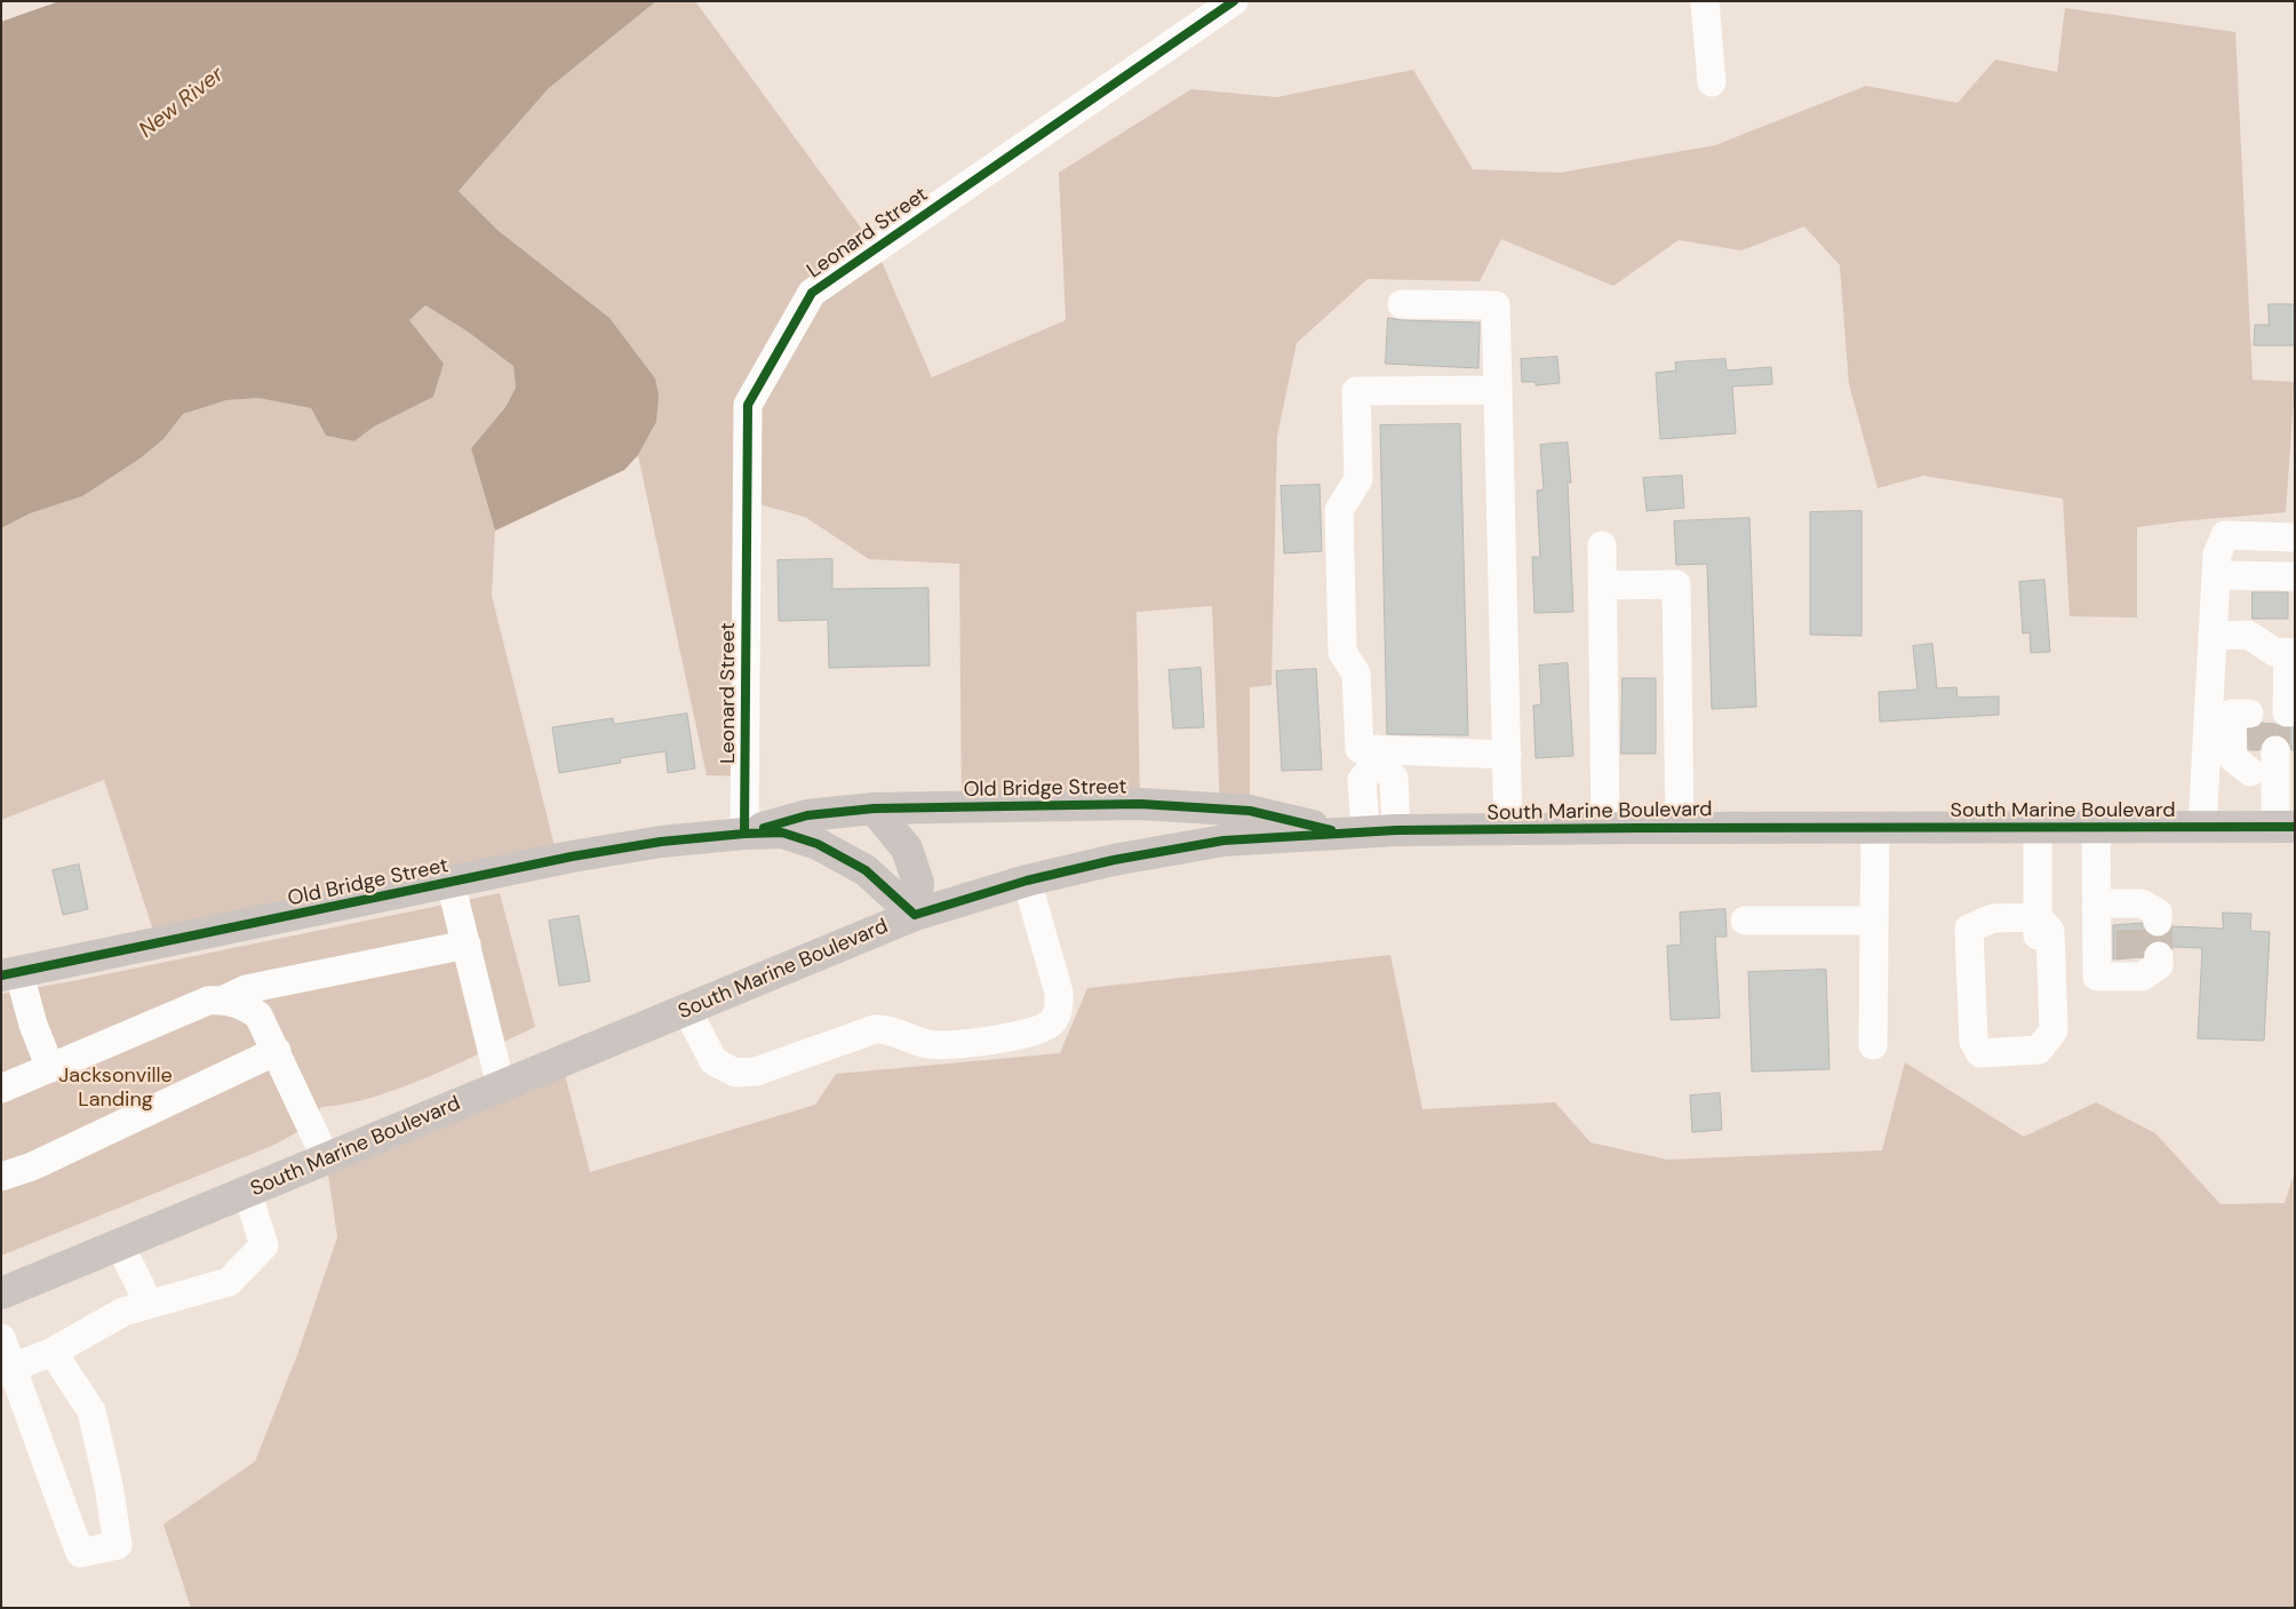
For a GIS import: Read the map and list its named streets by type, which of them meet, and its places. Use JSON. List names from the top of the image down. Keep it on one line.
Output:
{"streets":{"main road":["Old Bridge Street","South Marine Boulevard"],"street":["Leonard Street"]},"crossings":[["Leonard Street","Old Bridge Street"],["Old Bridge Street","South Marine Boulevard"]],"water":["New River"],"parks":["Jacksonville Landing"]}
